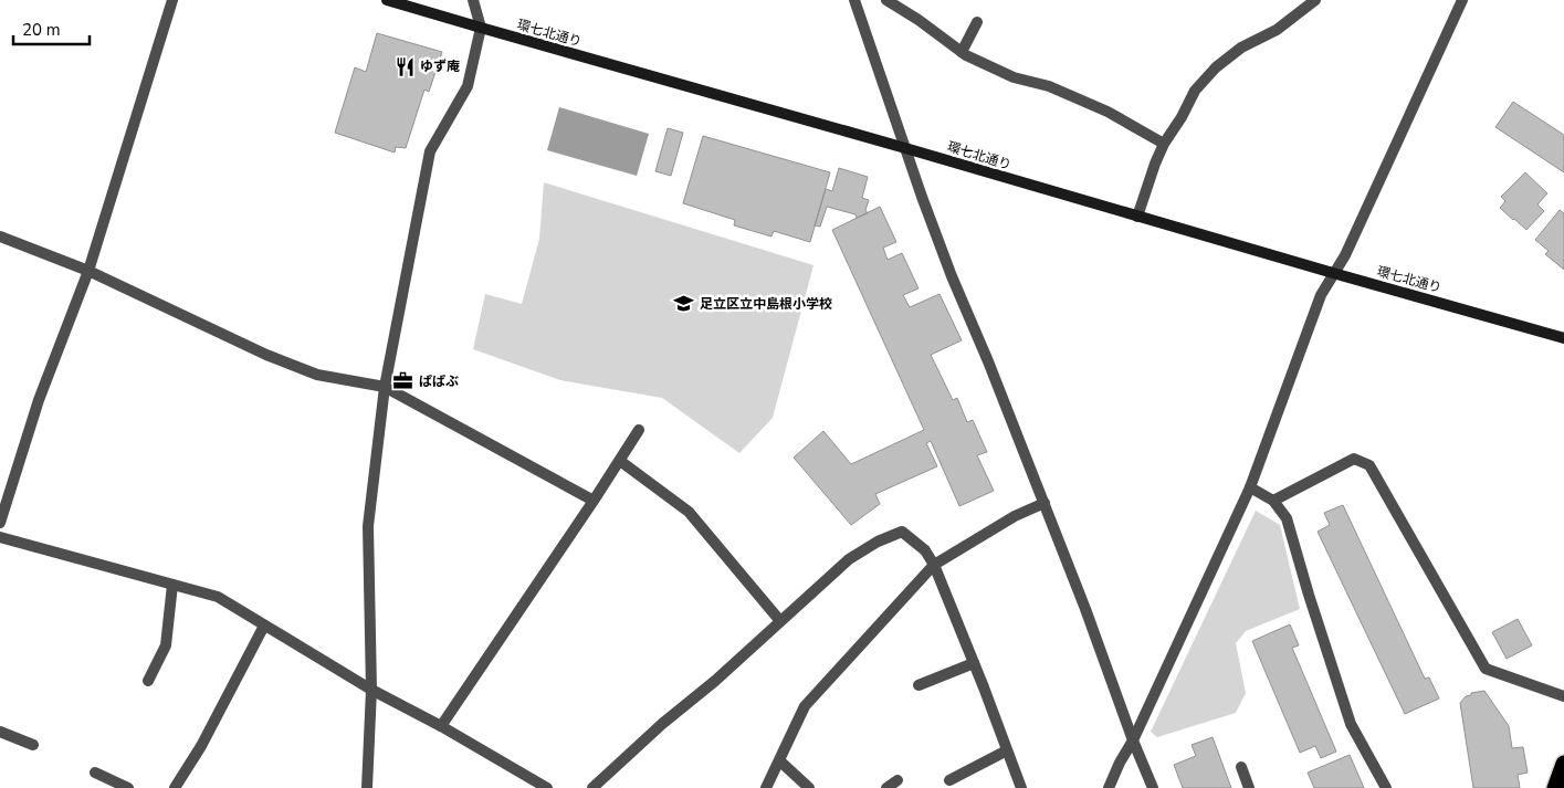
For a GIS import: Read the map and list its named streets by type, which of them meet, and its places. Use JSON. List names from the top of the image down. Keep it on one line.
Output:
{"streets":{"street":["環七北通り"]},"places":{"restaurant":["ゆず庵"],"school or university":["足立区立中島根小学校"],"office":["ぱぱぶ"]},"scale_bar":"20 m"}
